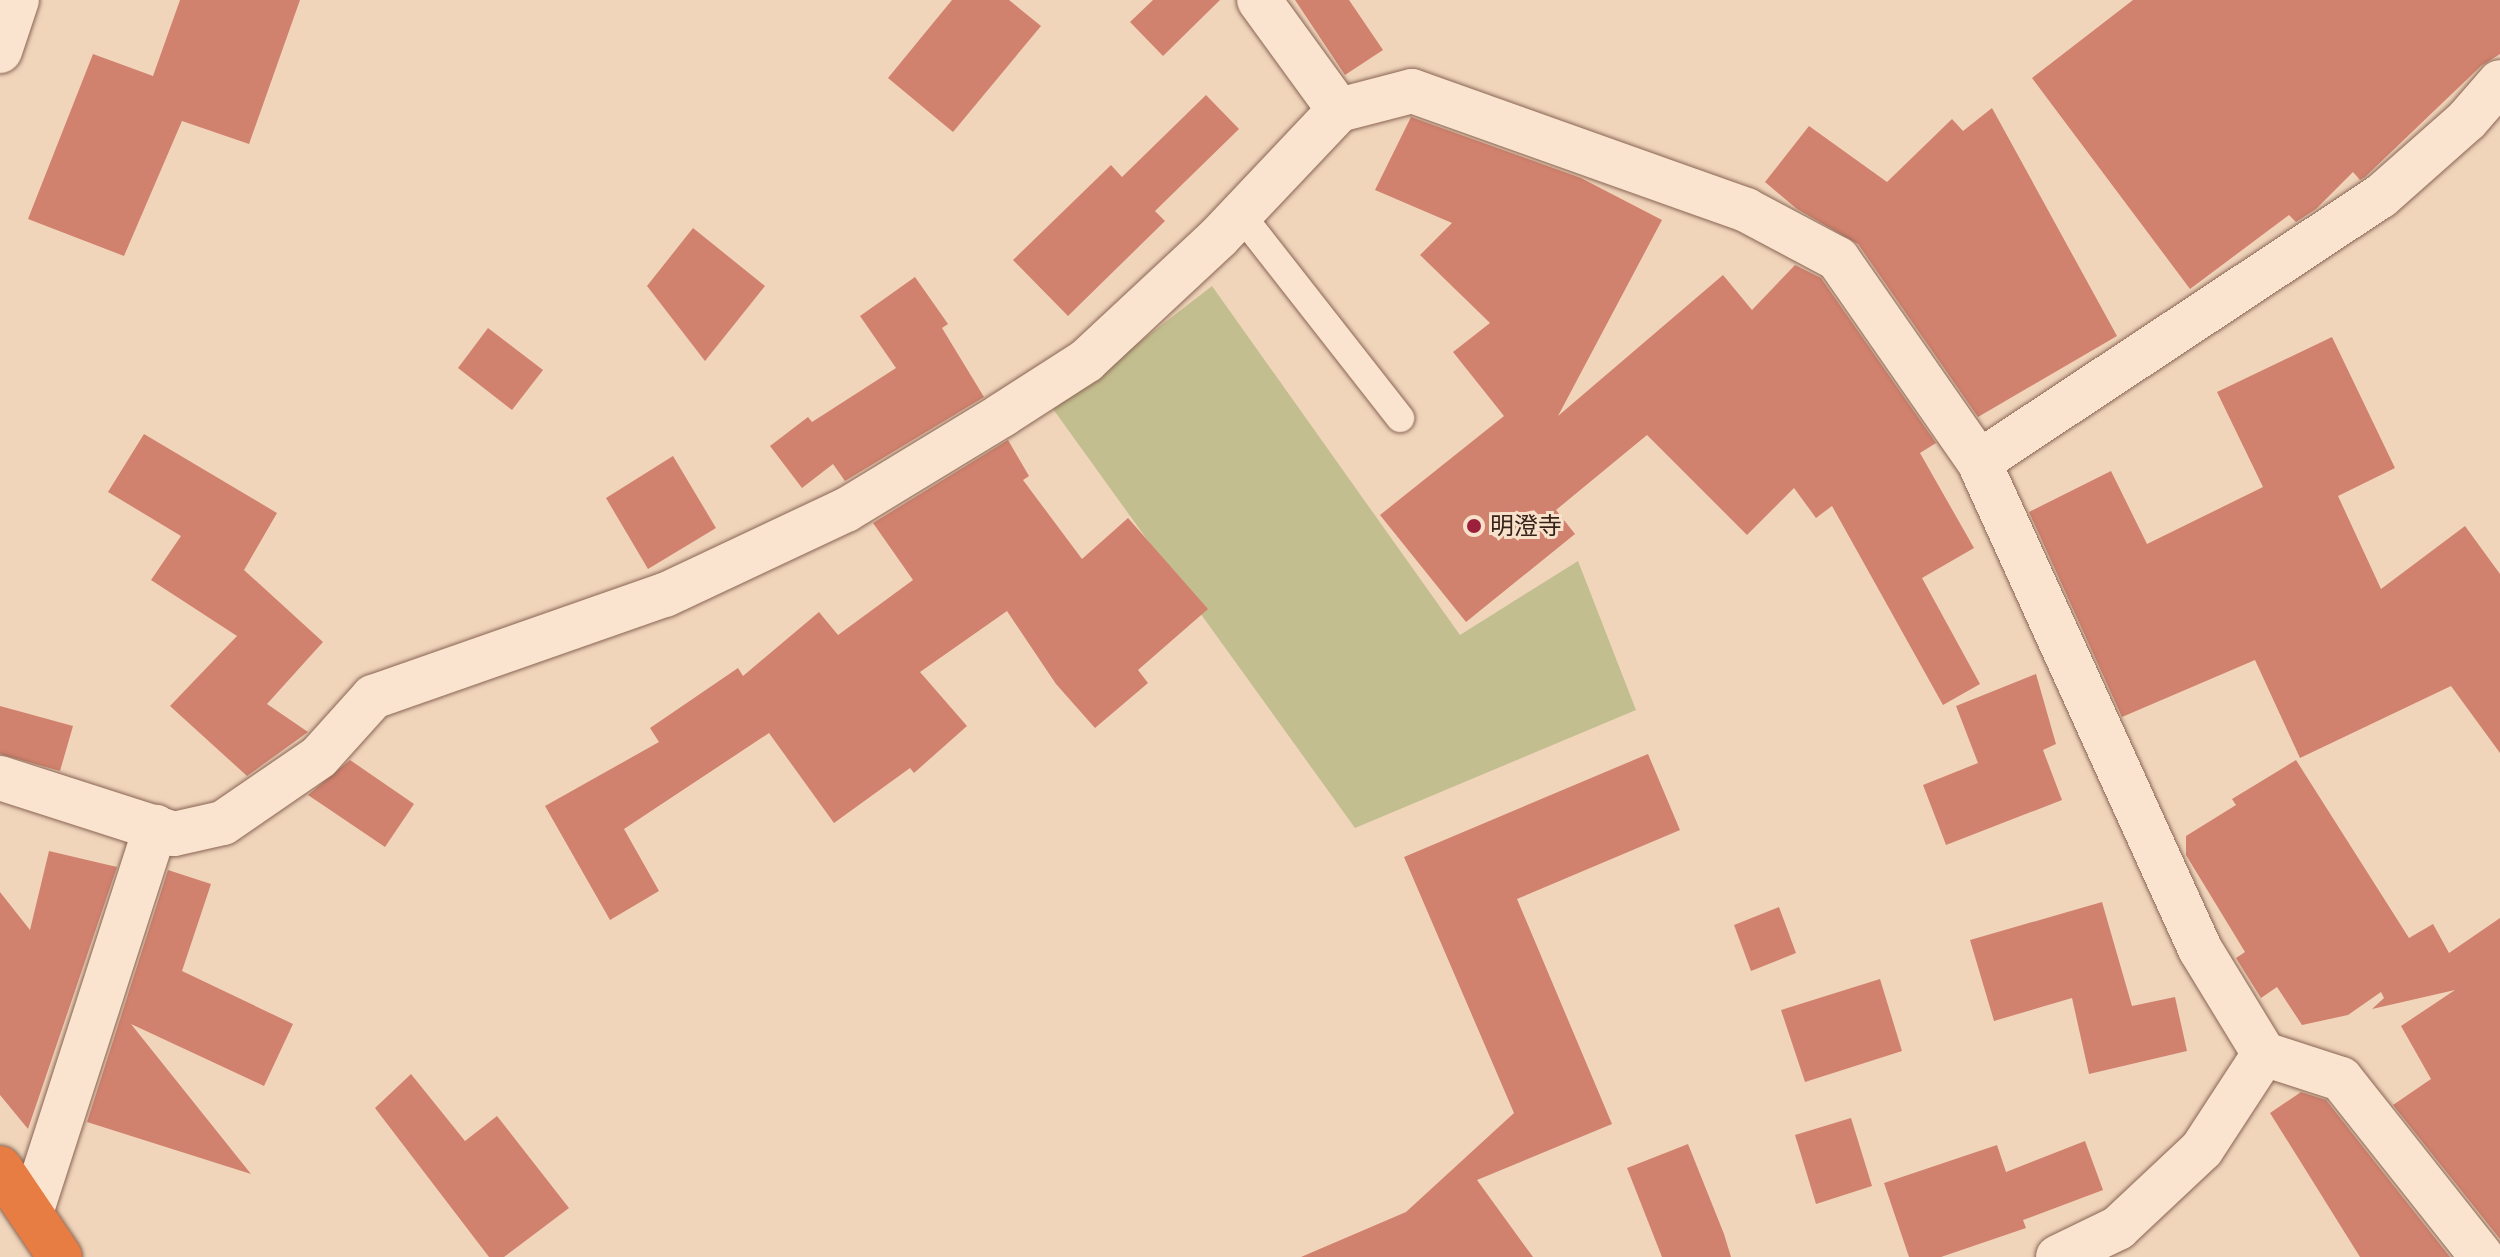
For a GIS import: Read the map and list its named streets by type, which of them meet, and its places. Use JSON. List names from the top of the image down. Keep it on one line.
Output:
{"places":["明澄寺"]}
